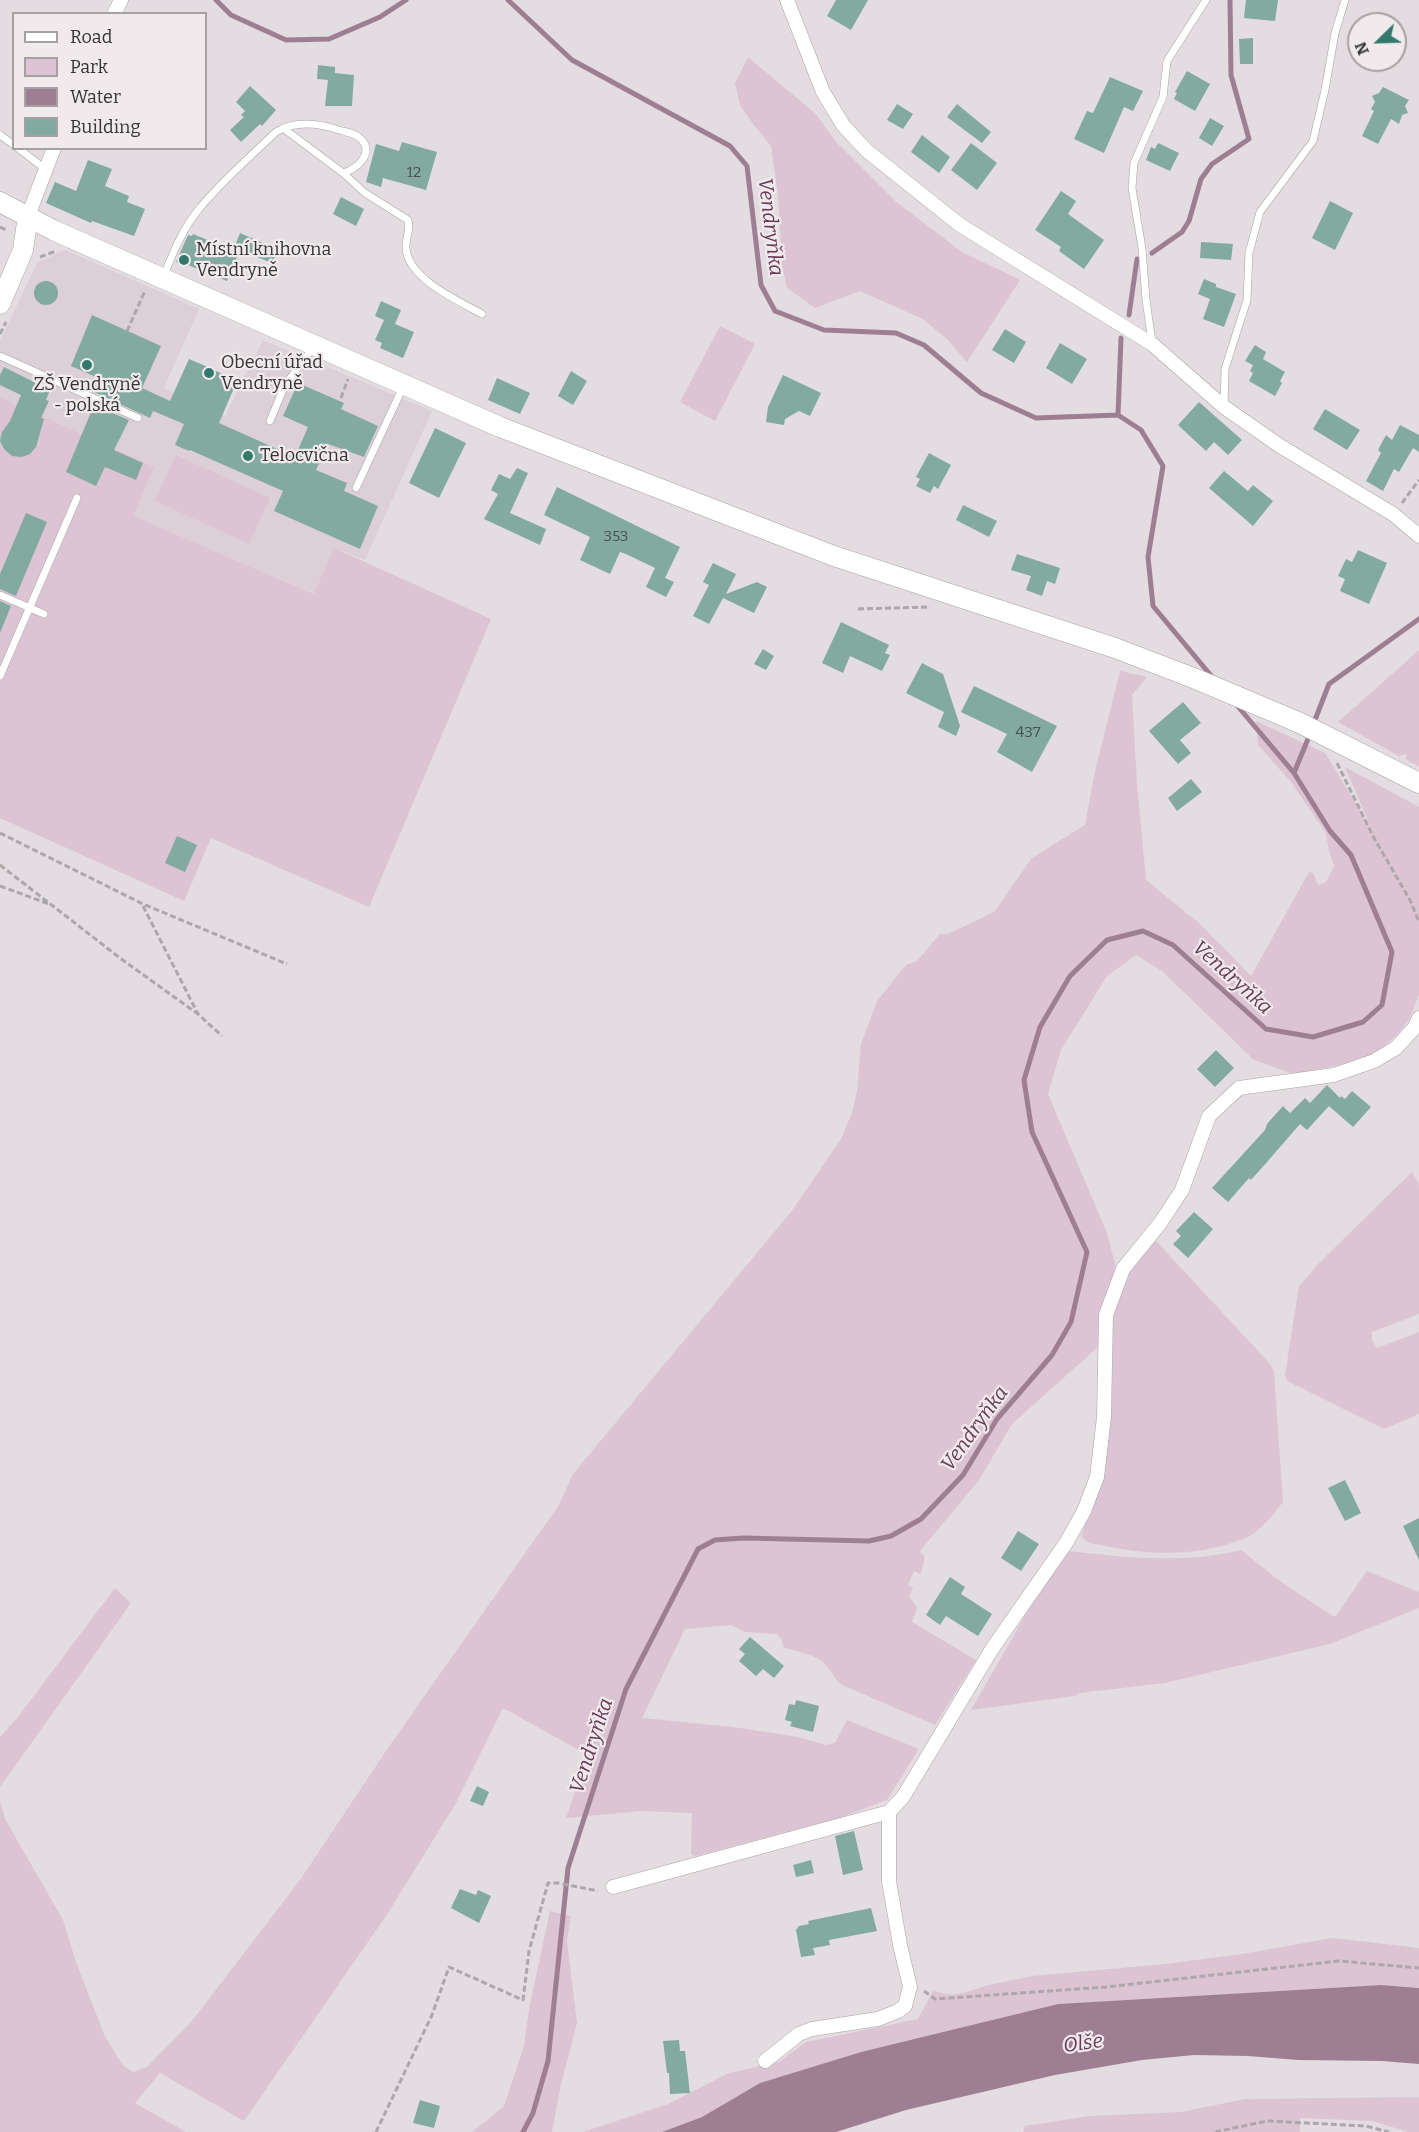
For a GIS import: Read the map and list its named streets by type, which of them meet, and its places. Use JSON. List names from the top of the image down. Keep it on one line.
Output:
{"water":["Vendryňka","Olše"],"places":["Místní knihovna Vendryně","ZŠ Vendryně - polská","Obecní úřad Vendryně","Telocvična"],"house_numbers":["12","353","437"],"legend":["Road","Park","Water","Building"],"north":"bottom left"}
